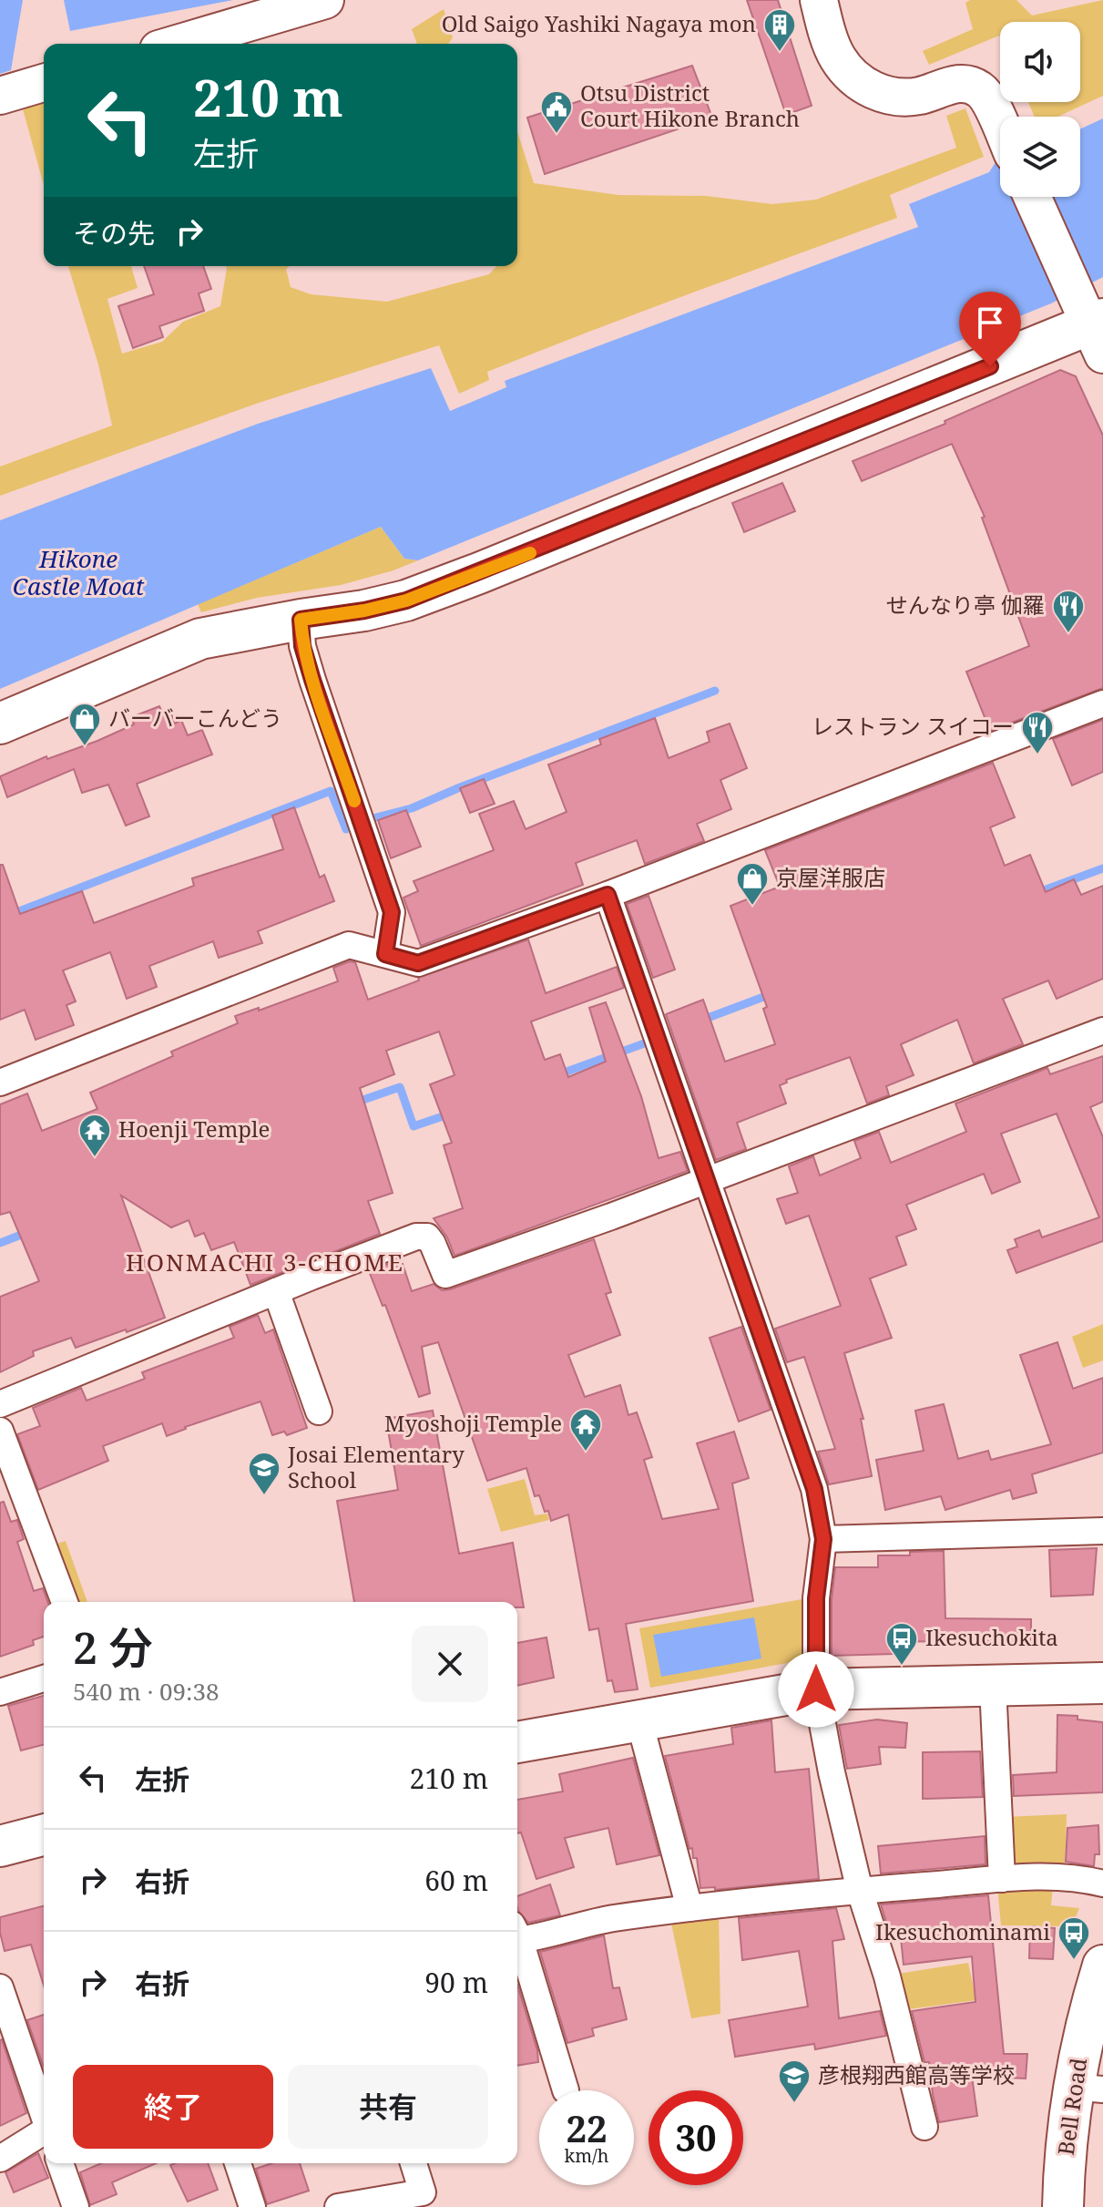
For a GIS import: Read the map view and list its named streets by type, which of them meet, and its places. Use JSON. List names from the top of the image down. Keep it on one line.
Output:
{"streets":{"main road":["Bell Road"]},"districts":["HONMACHI 3-CHOME"],"water":["Hikone Castle Moat"],"places":{"building":["Old Saigo Yashiki Nagaya mon"],"public building":["Otsu District Court Hikone Branch"],"restaurant":["せんなり亭 伽羅","レストラン スイコー"],"shop":["バーバーこんどう","京屋洋服店"],"temple":["Hoenji Temple","Myoshoji Temple"],"school or university":["Josai Elementary School","彦根翔西館高等学校"],"bus stop":["Ikesuchokita","Ikesuchominami"]},"page":{"turn":["210 m","左折"],"then":"その先","heading":["2 分","540 m · 09:38"],"list":[{"name":"左折","value":"210 m"},{"name":"右折","value":"60 m"},{"name":"右折","value":"90 m"}],"buttons":["終了","共有"],"speed":"22 km/h","limit":"30"}}
